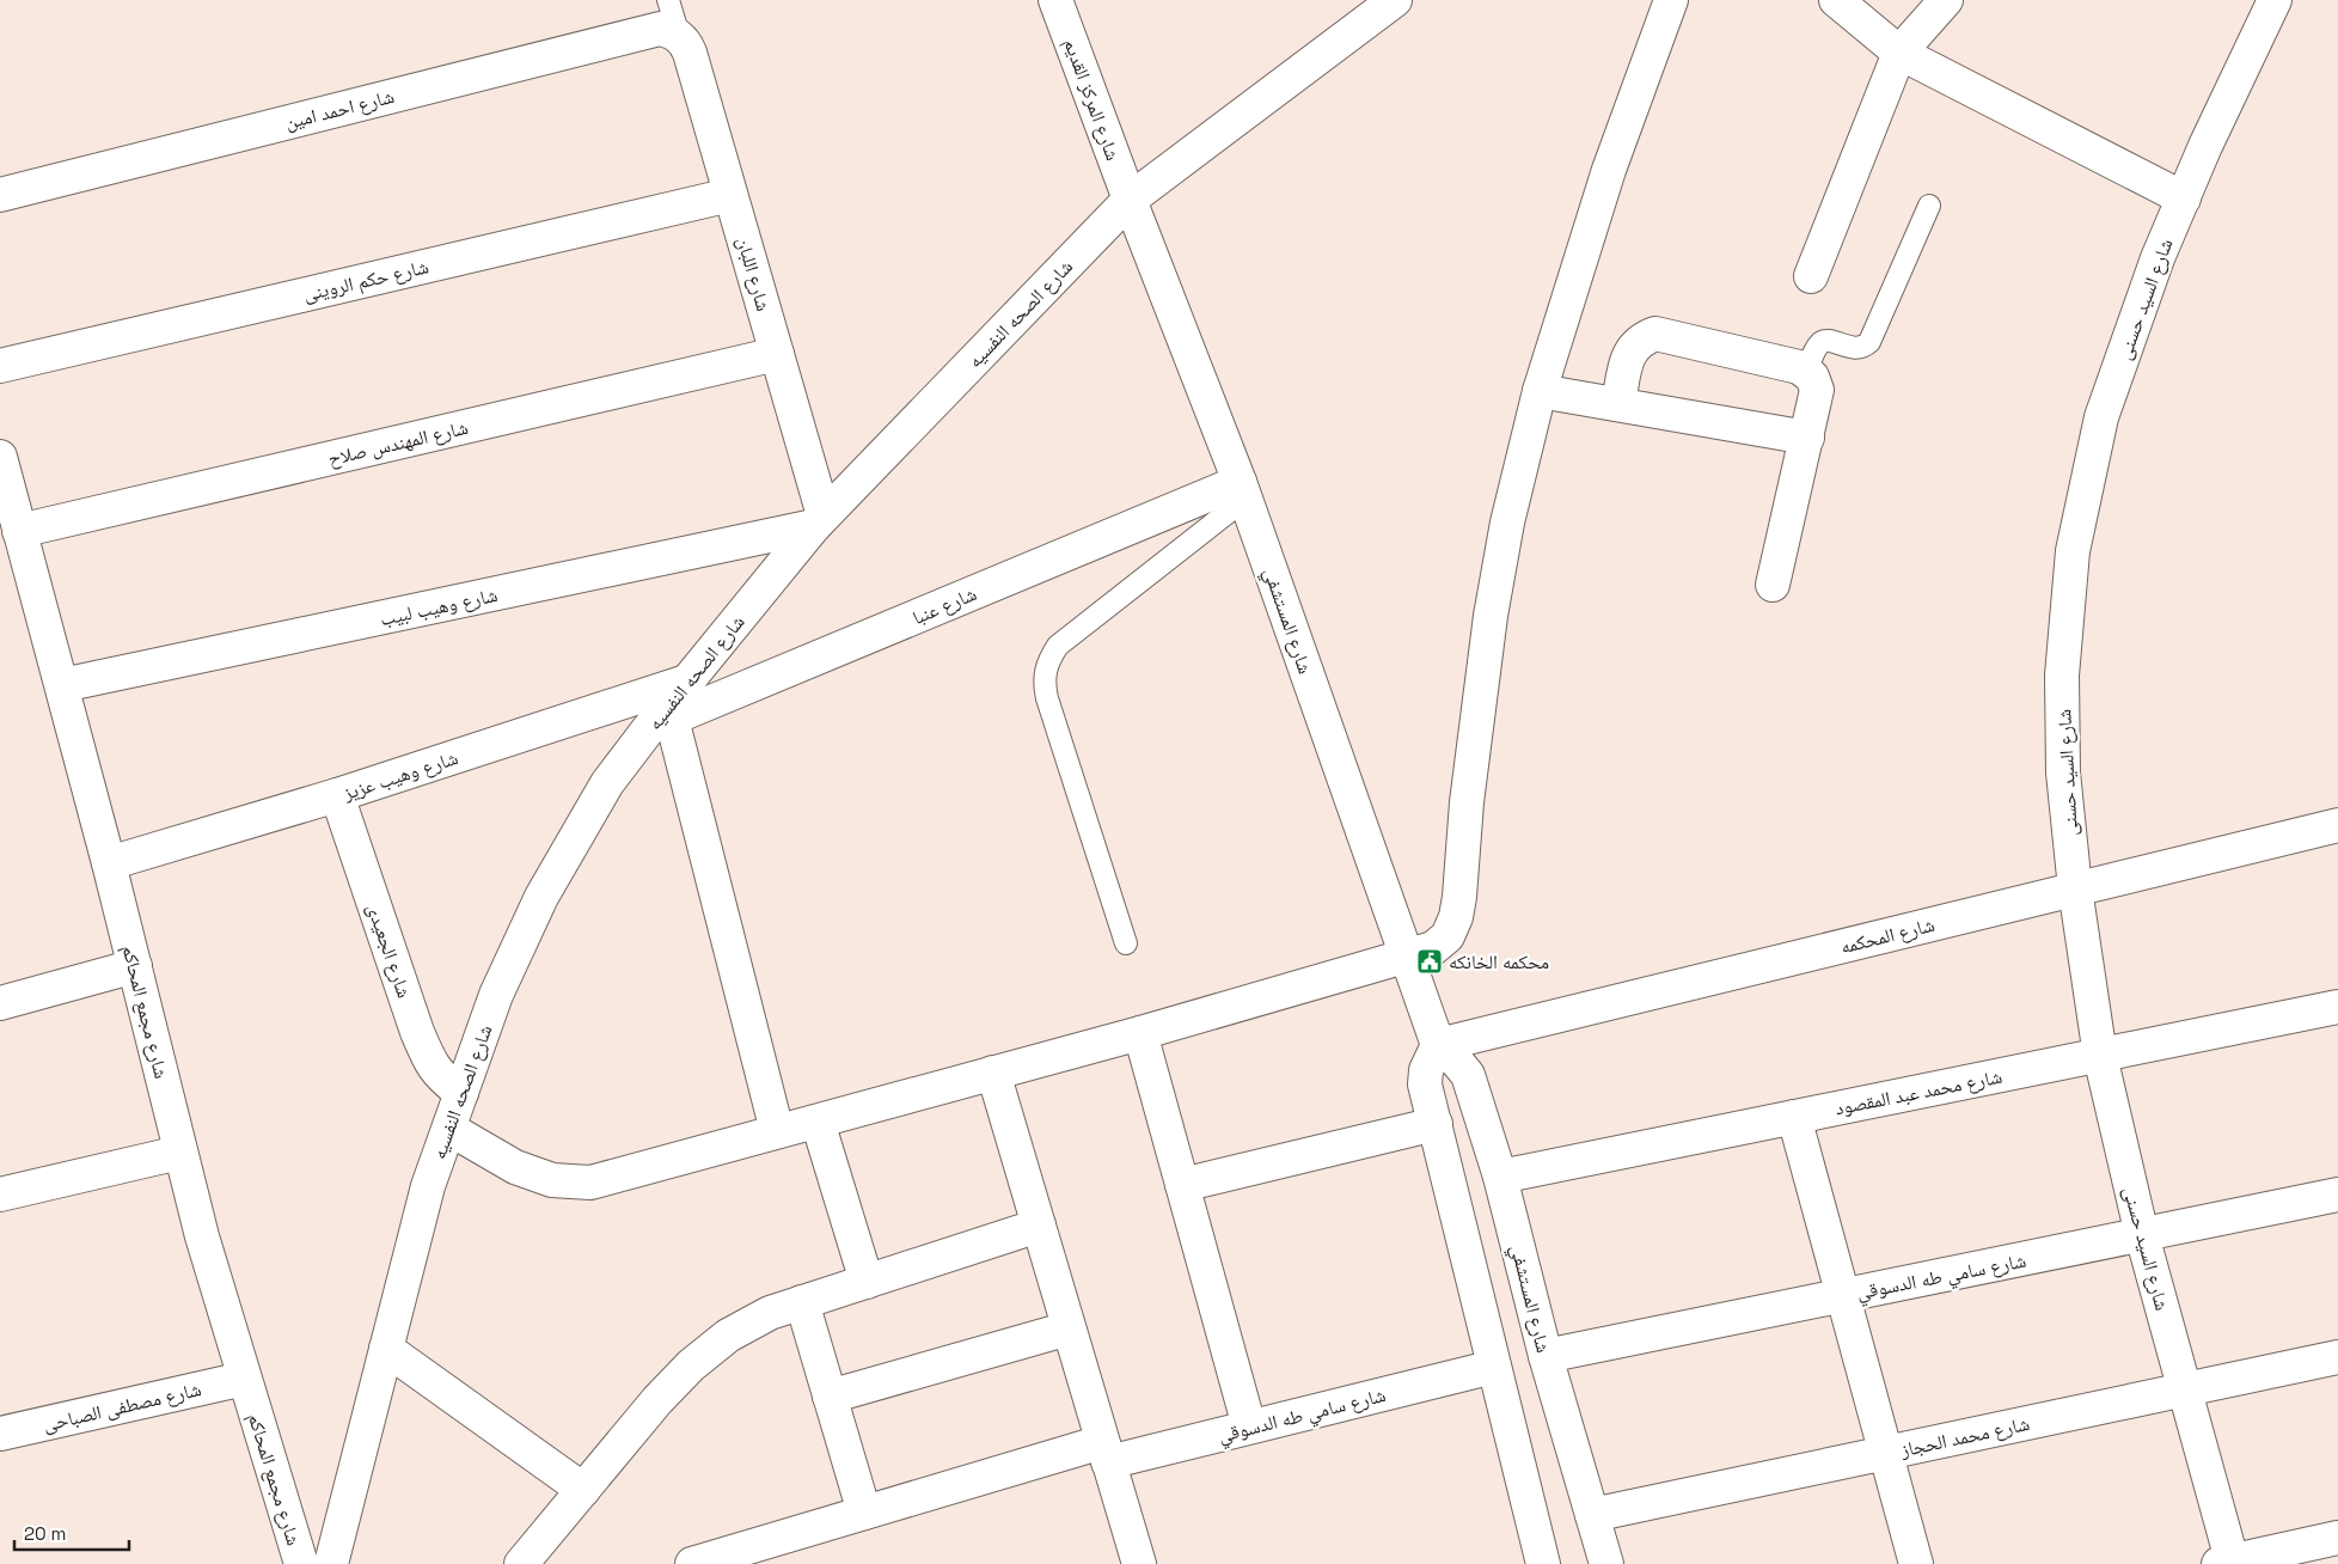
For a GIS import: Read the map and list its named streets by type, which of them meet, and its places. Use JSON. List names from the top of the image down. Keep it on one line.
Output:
{"streets":{"street":["شارع المركز القديم","شارع احمد امين","شارع اللبان","شارع حكم الروينى","شارع السيد حسنى","شارع الصحه النفسيه","شارع المهندس صلاح","شارع عنبا","شارع وهيب لبيب","شارع المستشفي","شارع وهيب عزيز","شارع المحكمه","شارع الجعيدى","شارع مجمع المحاكم","شارع محمد عبد المقصود","شارع سامي طه الدسوقي","شارع مصطفى الصباحى","شارع محمد الحجاز"]},"crossings":[["شارع المركز القديم","شارع الصحه النفسيه"],["شارع المركز القديم","شارع المستشفي"],["شارع احمد امين","شارع اللبان"],["شارع اللبان","شارع حكم الروينى"],["شارع اللبان","شارع الصحه النفسيه"],["شارع اللبان","شارع المهندس صلاح"],["شارع اللبان","شارع وهيب لبيب"],["شارع السيد حسنى","شارع المحكمه"],["شارع السيد حسنى","شارع محمد عبد المقصود"],["شارع السيد حسنى","شارع سامي طه الدسوقي"],["شارع السيد حسنى","شارع محمد الحجاز"],["شارع الصحه النفسيه","شارع عنبا"],["شارع الصحه النفسيه","شارع وهيب لبيب"],["شارع الصحه النفسيه","شارع المستشفي"],["شارع الصحه النفسيه","شارع وهيب عزيز"],["شارع الصحه النفسيه","شارع الجعيدى"],["شارع المهندس صلاح","شارع مجمع المحاكم"],["شارع عنبا","شارع المستشفي"],["شارع وهيب لبيب","شارع مجمع المحاكم"],["شارع المستشفي","شارع المحكمه"],["شارع المستشفي","شارع محمد عبد المقصود"],["شارع المستشفي","شارع سامي طه الدسوقي"],["شارع المستشفي","شارع محمد الحجاز"],["شارع وهيب عزيز","شارع الجعيدى"],["شارع وهيب عزيز","شارع مجمع المحاكم"],["شارع مجمع المحاكم","شارع مصطفى الصباحى"]],"places":{"public building":["محكمه الخانكه"]},"scale_bar":"20 m"}
